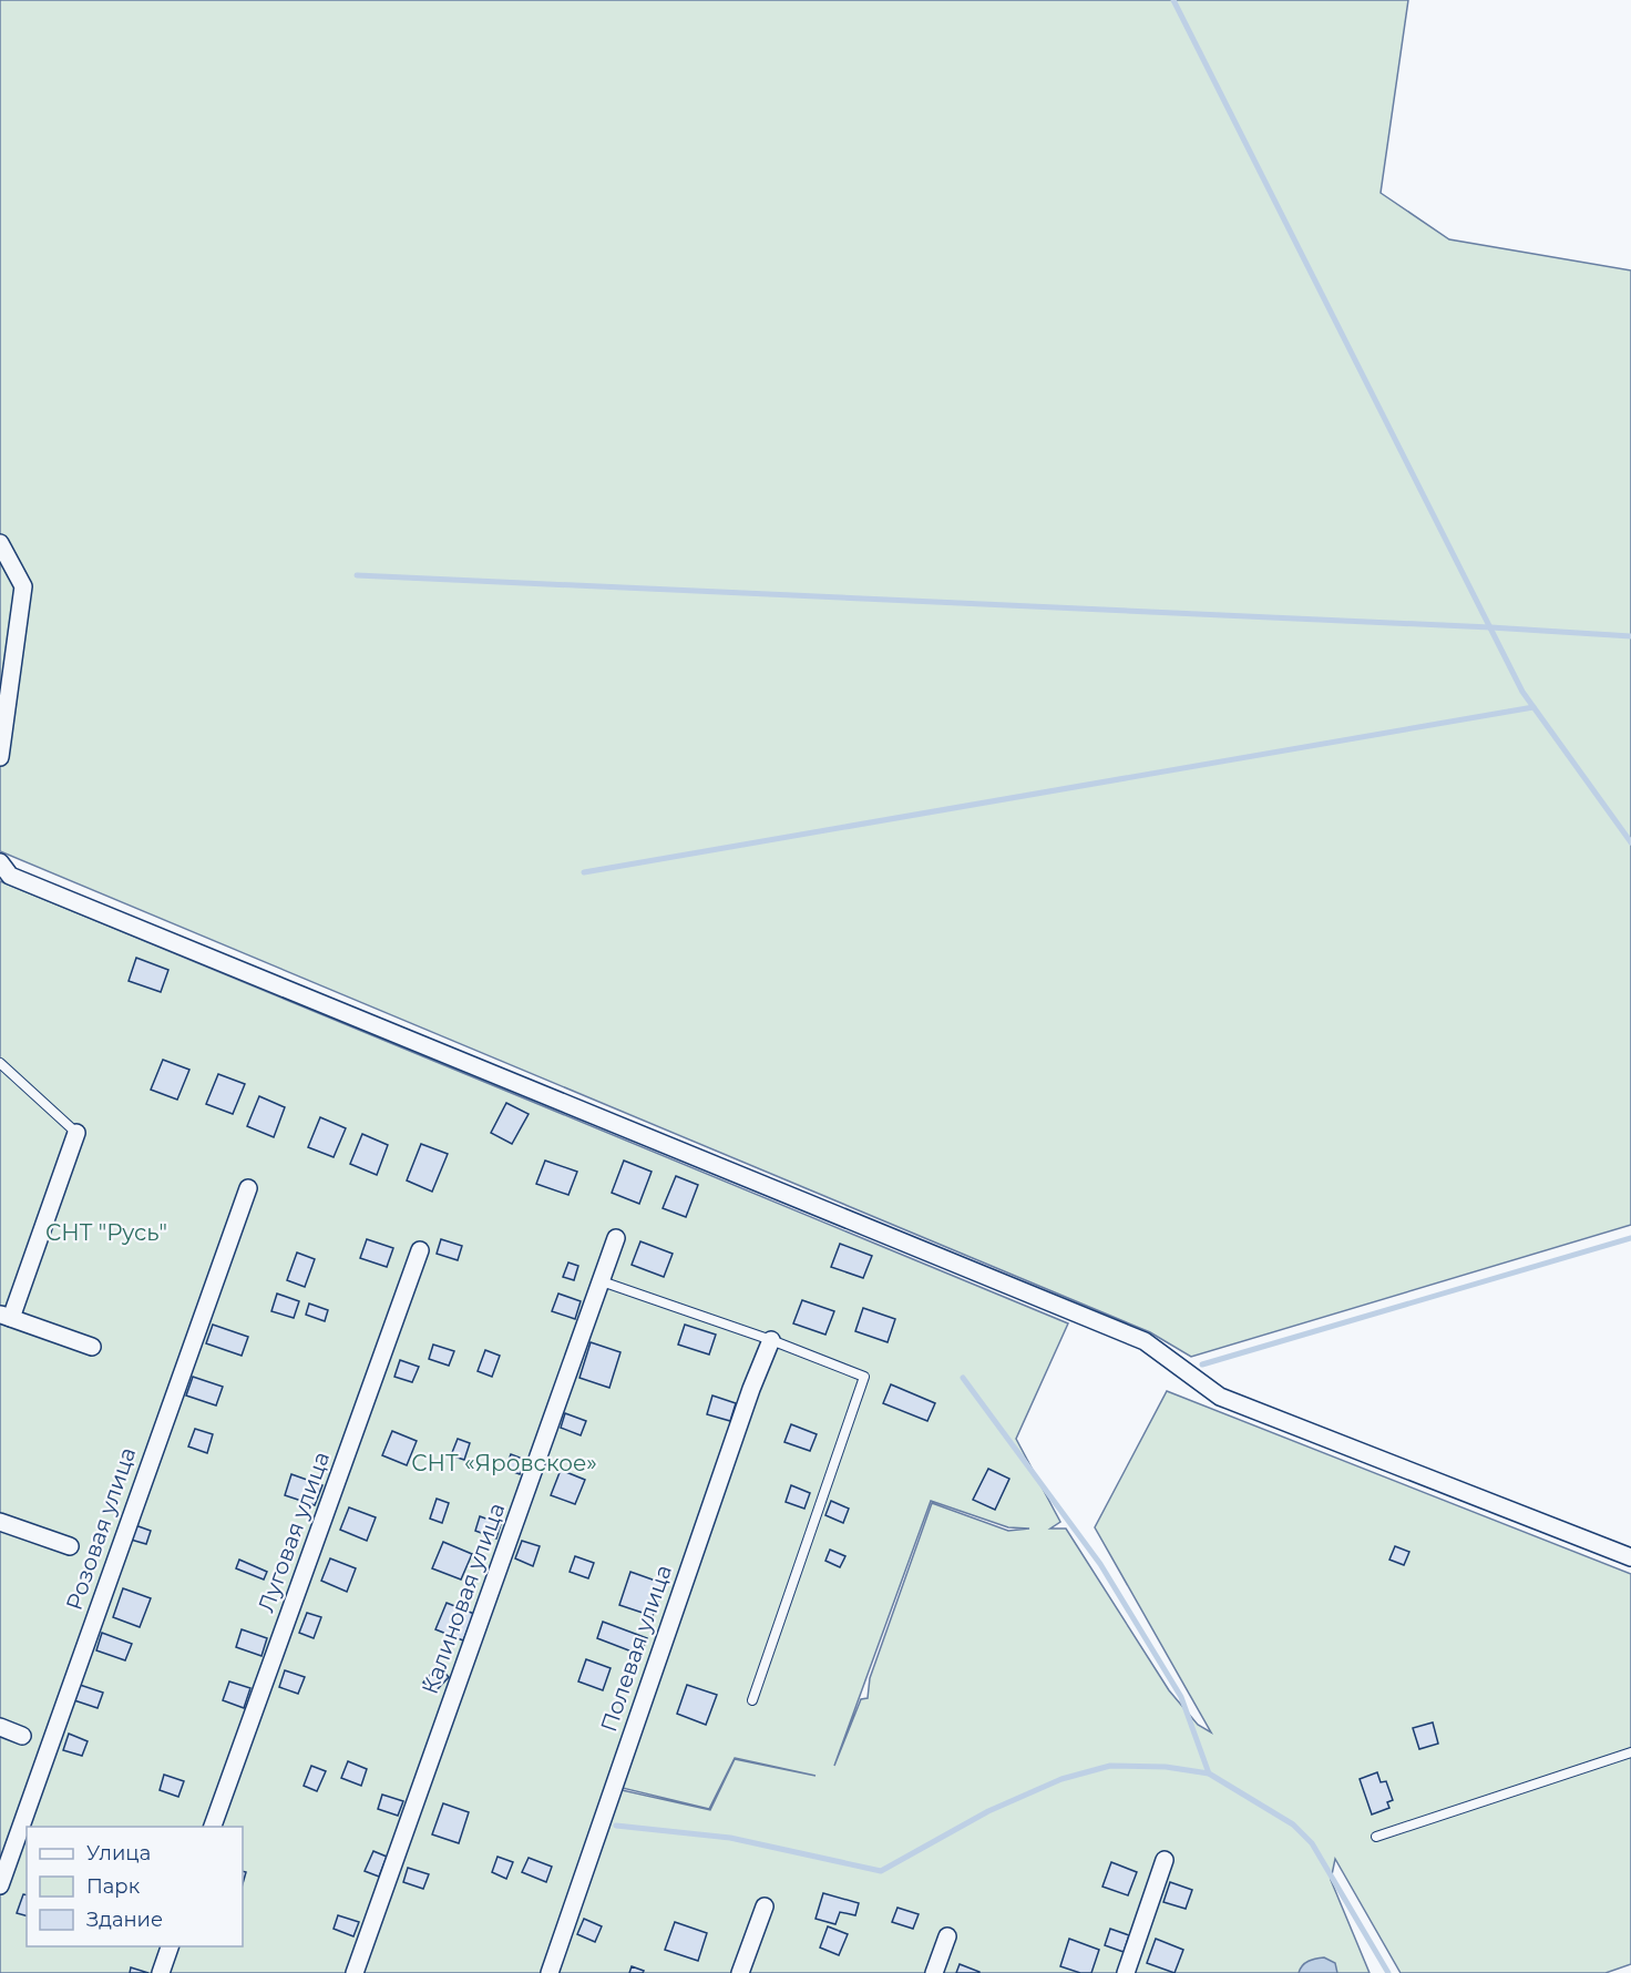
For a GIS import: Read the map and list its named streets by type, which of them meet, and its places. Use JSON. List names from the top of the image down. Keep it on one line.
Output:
{"streets":{"street":["Розовая улица","Луговая улица","Калиновая улица","Полевая улица"]},"parks":["СНТ \"Русь\"","СНТ «Яровское»"],"legend":["Улица","Парк","Здание"]}
